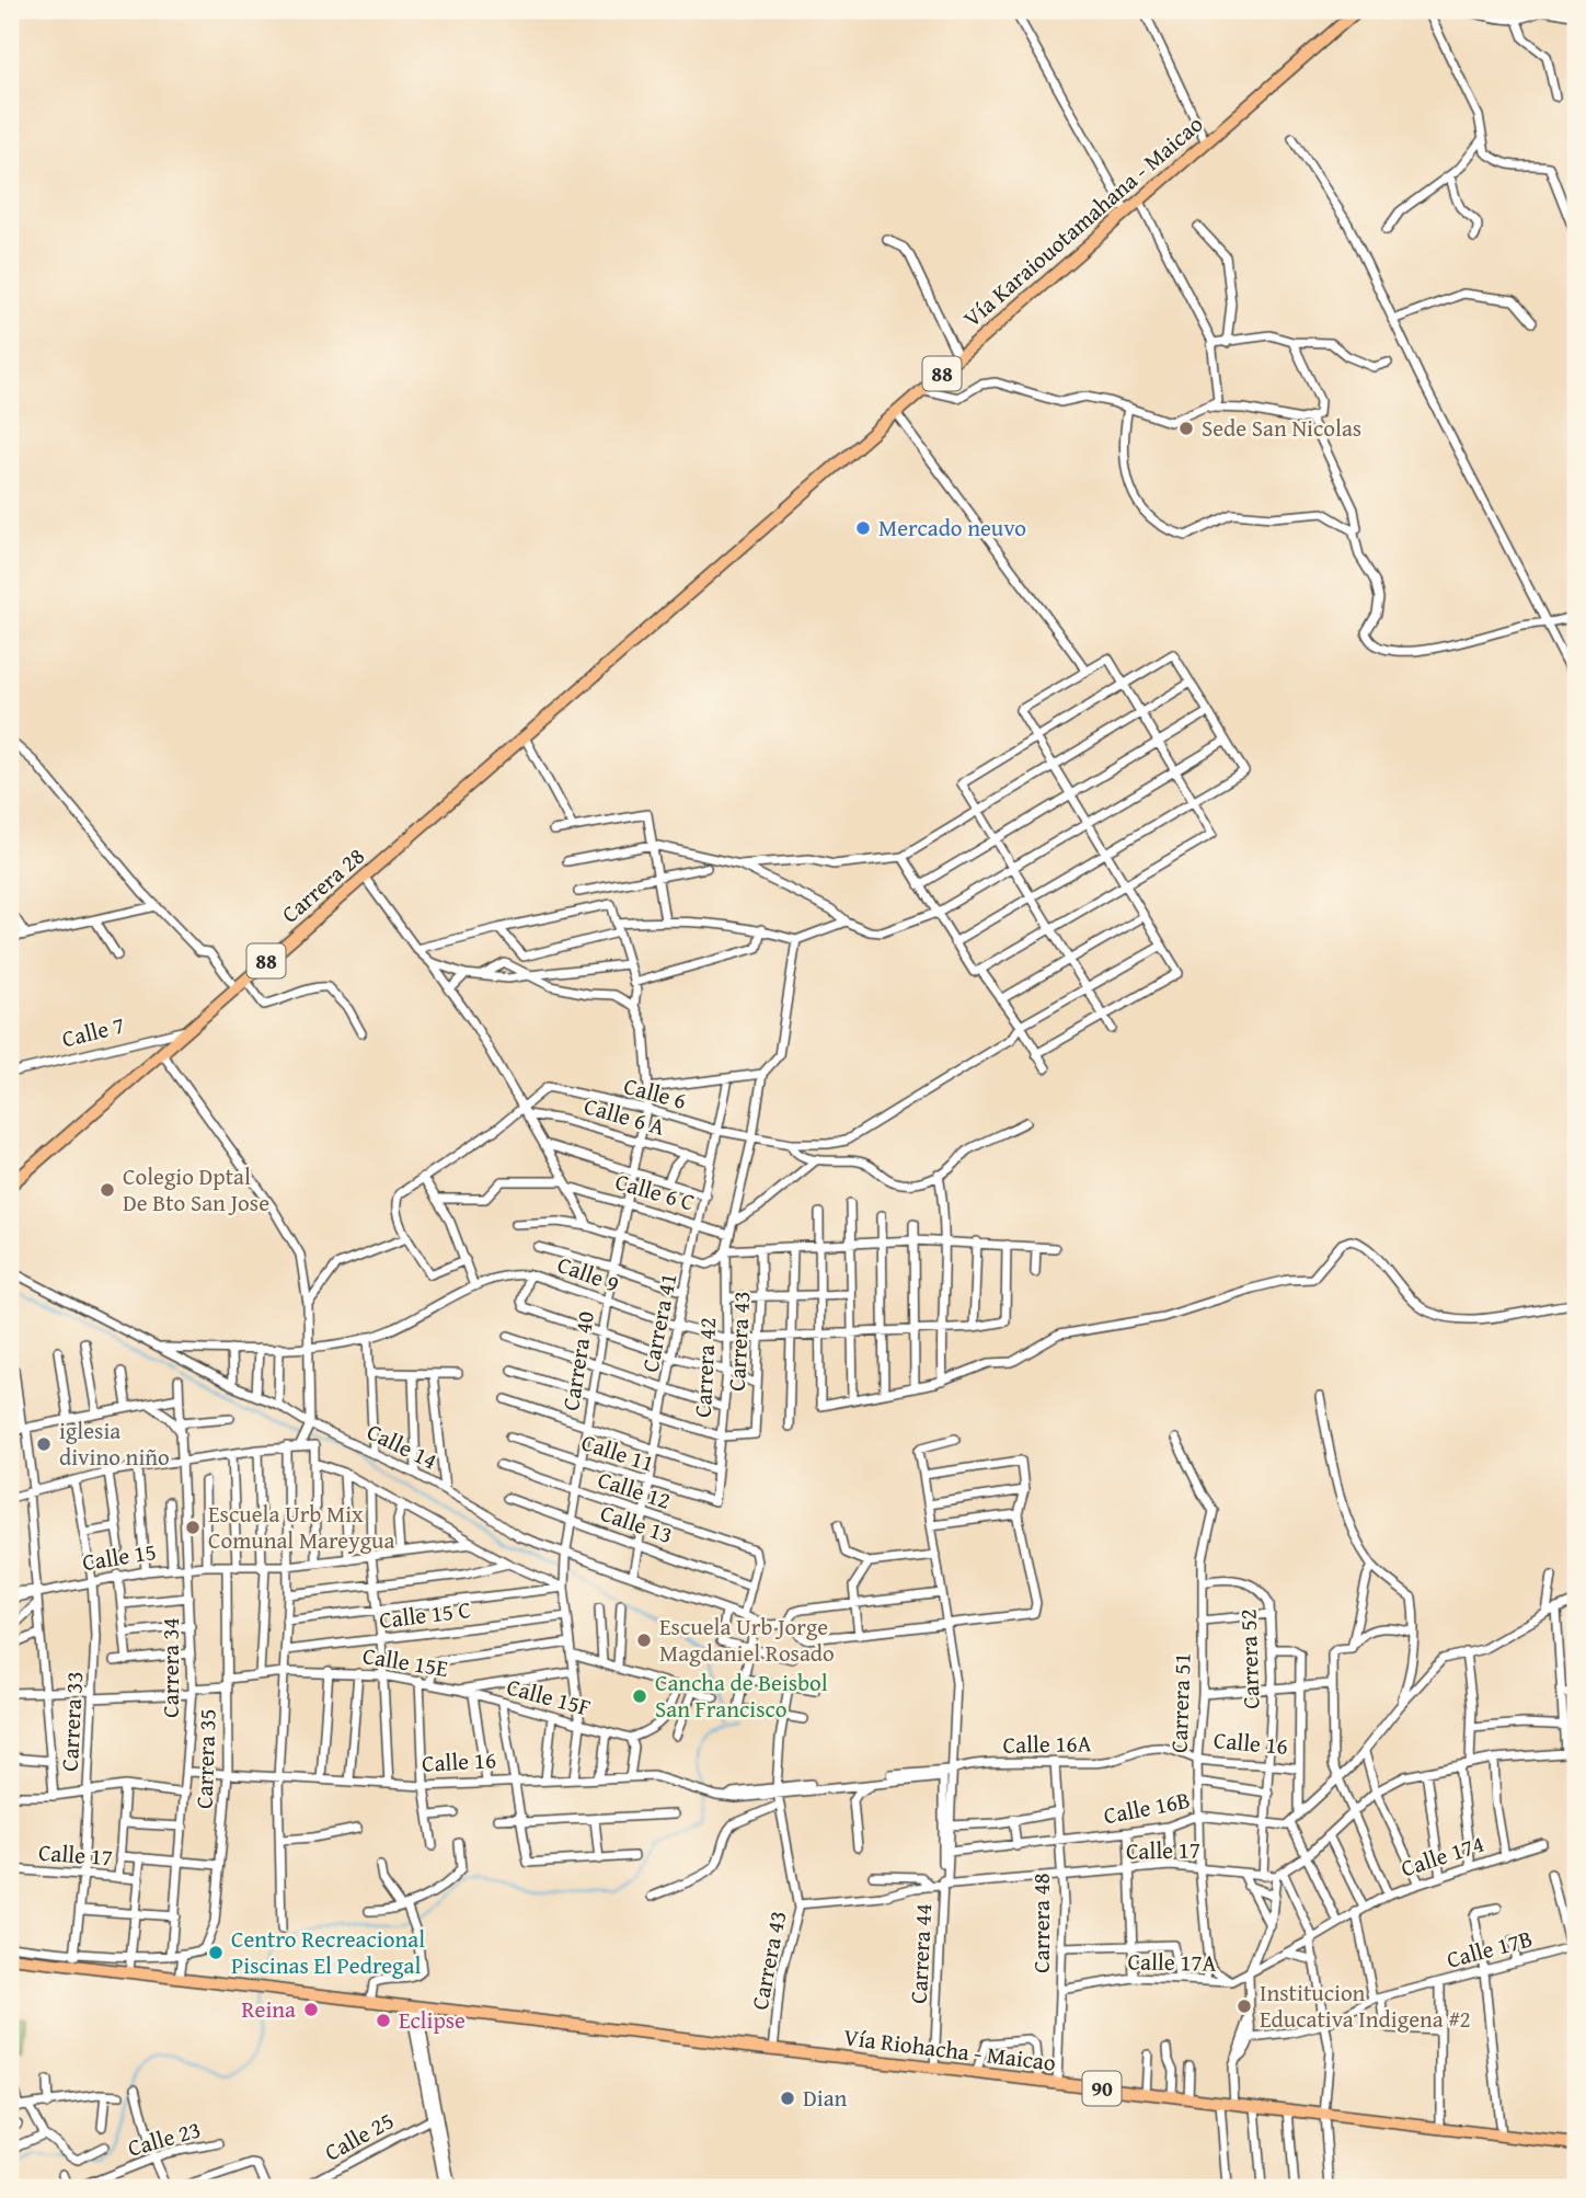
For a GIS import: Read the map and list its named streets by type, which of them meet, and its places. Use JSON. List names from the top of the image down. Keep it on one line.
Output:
{"streets":{"highway":["Vía Karaiouotamahana - Maicao","88","Carrera 28","Vía Riohacha - Maicao","90"],"street":["Calle 7","Calle 6","Calle 6 A","Calle 6 C","Calle 9","Carrera 41","Carrera 43","Carrera 40","Carrera 42","Calle 14","Calle 11","Calle 12","Calle 13","Calle 15","Calle 15 C","Carrera 52","Calle 15E","Carrera 34","Calle 15F","Carrera 51","Carrera 33","Calle 16","Calle 16A","Carrera 35","Calle 16B","Calle 17","Calle 174","Carrera 48","Calle 17B","Carrera 44","Calle 17A","Calle 25","Calle 23"]},"crossings":[["Vía Karaiouotamahana - Maicao","Carrera 28"],["Carrera 28","Calle 7"],["Calle 6","Calle 6 A"],["Calle 6","Carrera 41"],["Calle 6","Carrera 40"],["Calle 6 A","Carrera 41"],["Calle 6 A","Carrera 40"],["Calle 6 C","Carrera 41"],["Calle 6 C","Carrera 40"],["Calle 6 C","Carrera 42"],["Calle 9","Carrera 41"],["Calle 9","Carrera 43"],["Calle 9","Carrera 40"],["Calle 9","Carrera 42"],["Carrera 41","Calle 14"],["Carrera 41","Calle 11"],["Carrera 41","Calle 12"],["Carrera 41","Calle 13"],["Carrera 43","Carrera 42"],["Carrera 43","Calle 16"],["Carrera 43","Calle 17"],["Carrera 43","Vía Riohacha - Maicao"],["Carrera 40","Calle 14"],["Carrera 40","Calle 11"],["Carrera 40","Calle 12"],["Carrera 40","Calle 13"],["Carrera 40","Calle 15 C"],["Carrera 40","Calle 15E"],["Carrera 40","Calle 15F"],["Carrera 40","Calle 16"],["Carrera 42","Calle 11"],["Calle 14","Carrera 44"],["Calle 12","Calle 13"],["Calle 15","Carrera 34"],["Calle 15","Carrera 33"],["Calle 15","Carrera 35"],["Carrera 52","Carrera 51"],["Carrera 52","Calle 16"],["Carrera 52","Calle 16B"],["Carrera 52","Calle 17"],["Calle 15E","Carrera 34"],["Calle 15E","Calle 15F"],["Calle 15E","Carrera 33"],["Calle 15E","Carrera 35"],["Carrera 34","Calle 16"],["Carrera 51","Calle 16"],["Carrera 51","Calle 16A"],["Carrera 51","Calle 16B"],["Carrera 51","Calle 17"],["Carrera 51","Calle 17A"],["Carrera 33","Calle 17"],["Carrera 33","90"],["Calle 16","Calle 16A"],["Calle 16","Carrera 35"],["Calle 16","Carrera 44"],["Calle 16A","Carrera 48"],["Calle 16A","Carrera 44"],["Calle 16B","Carrera 48"],["Calle 16B","Carrera 44"],["Calle 17","Carrera 48"],["Calle 17","Carrera 44"],["Calle 174","Calle 17A"],["Carrera 48","Calle 17A"],["Carrera 48","Vía Riohacha - Maicao"],["Carrera 44","Vía Riohacha - Maicao"],["Vía Riohacha - Maicao","90"]],"places":["Sede San Nicolas","Mercado neuvo","Colegio Dptal De Bto San Jose","iglesia divino niño","Escuela Urb Mix Comunal Mareygua","Escuela Urb Jorge Magdaniel Rosado","Cancha de Beisbol San Francisco","Centro Recreacional Piscinas El Pedregal","Institucion Educativa Indigena #2","Reina","Eclipse","Dian"]}
